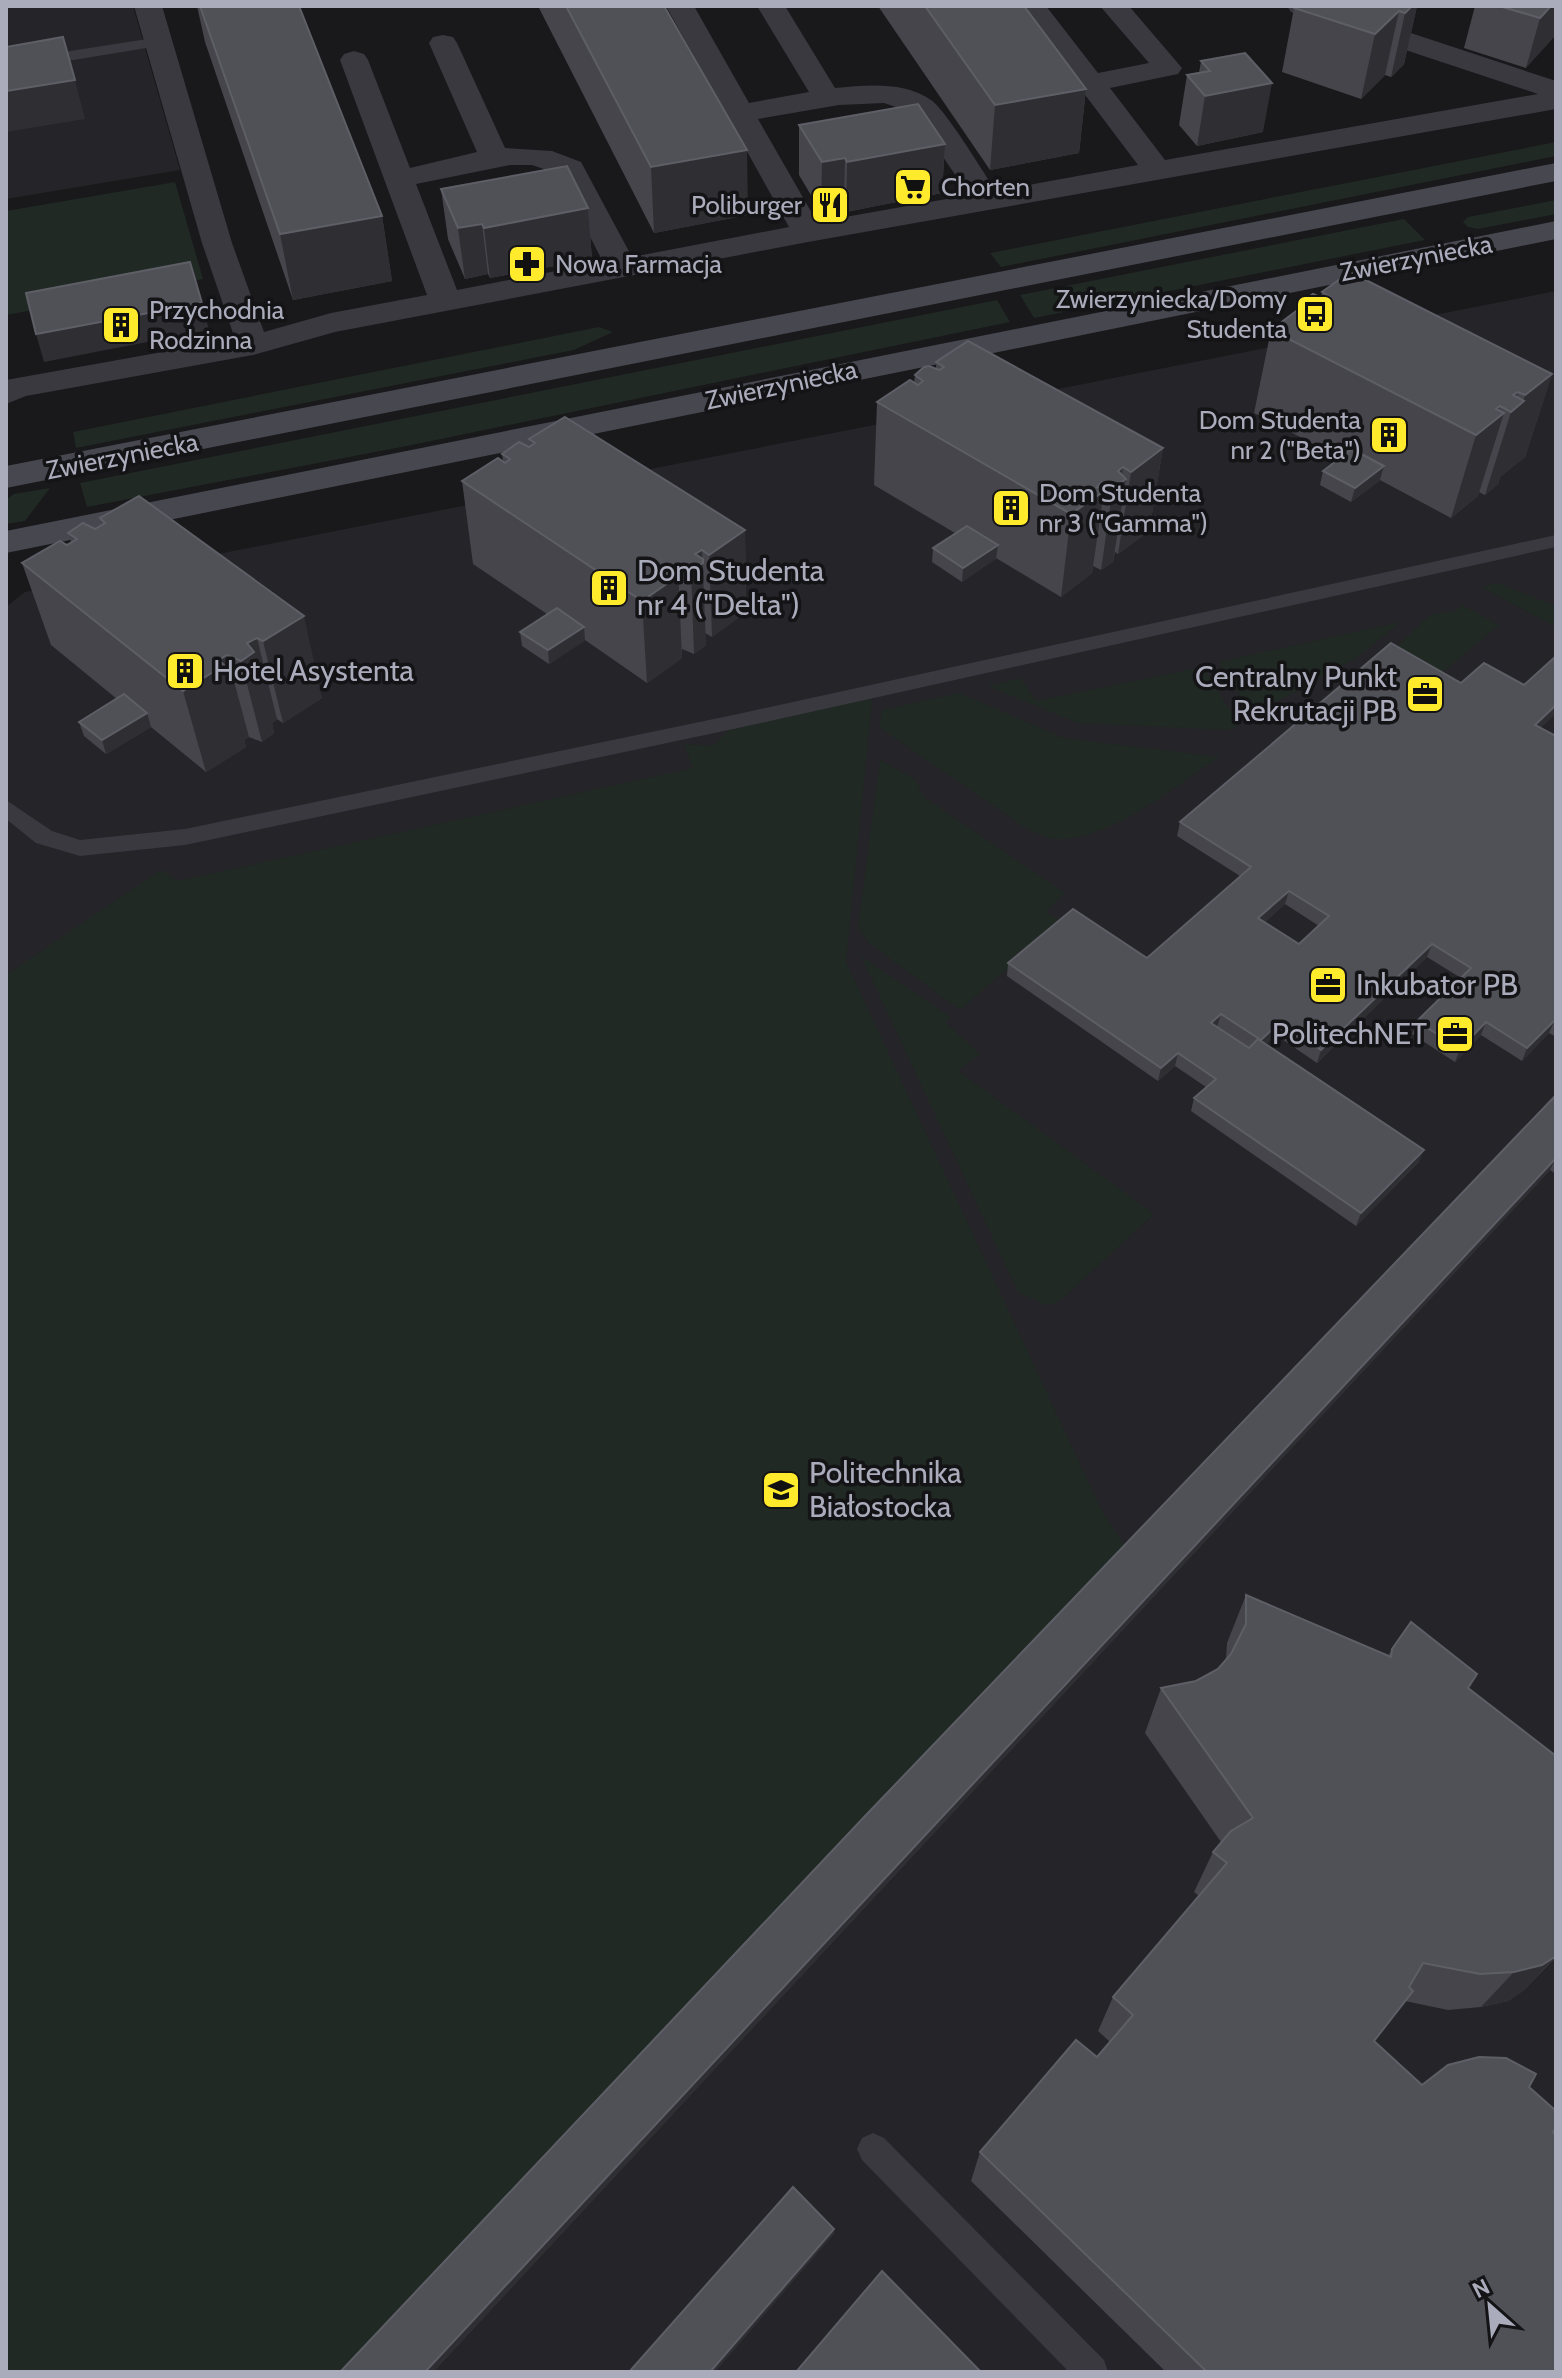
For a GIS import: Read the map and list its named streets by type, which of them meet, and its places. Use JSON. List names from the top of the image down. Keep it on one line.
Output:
{"streets":{"main road":["Zwierzyniecka"]},"places":{"supermarket":["Chorten"],"restaurant":["Poliburger"],"pharmacy":["Nowa Farmacja"],"bus stop":["Zwierzyniecka/Domy Studenta"],"building":["Przychodnia Rodzinna","Dom Studenta nr 2 (\"Beta\")","Dom Studenta nr 3 (\"Gamma\")","Dom Studenta nr 4 (\"Delta\")","Hotel Asystenta"],"office":["Centralny Punkt Rekrutacji PB","Inkubator PB","PolitechNET"],"school or university":["Politechnika Białostocka"]},"north":"top left"}
